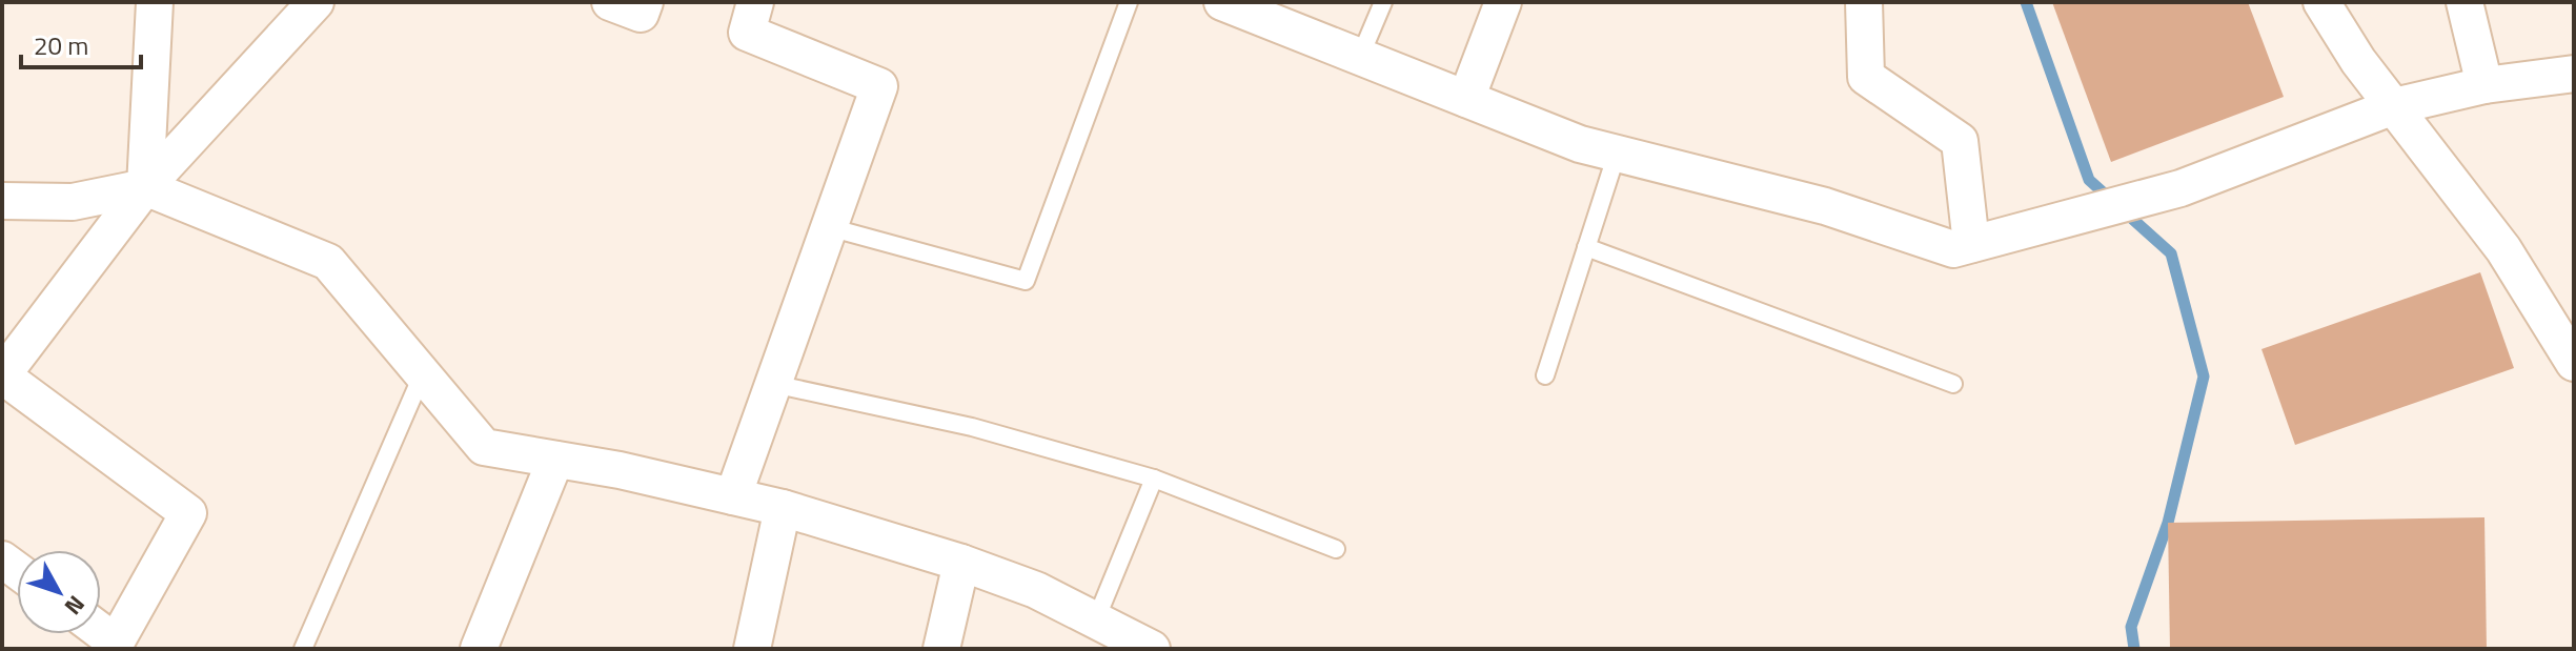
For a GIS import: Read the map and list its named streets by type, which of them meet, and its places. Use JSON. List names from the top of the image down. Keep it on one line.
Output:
{"scale_bar":"20 m","north":"bottom right"}
